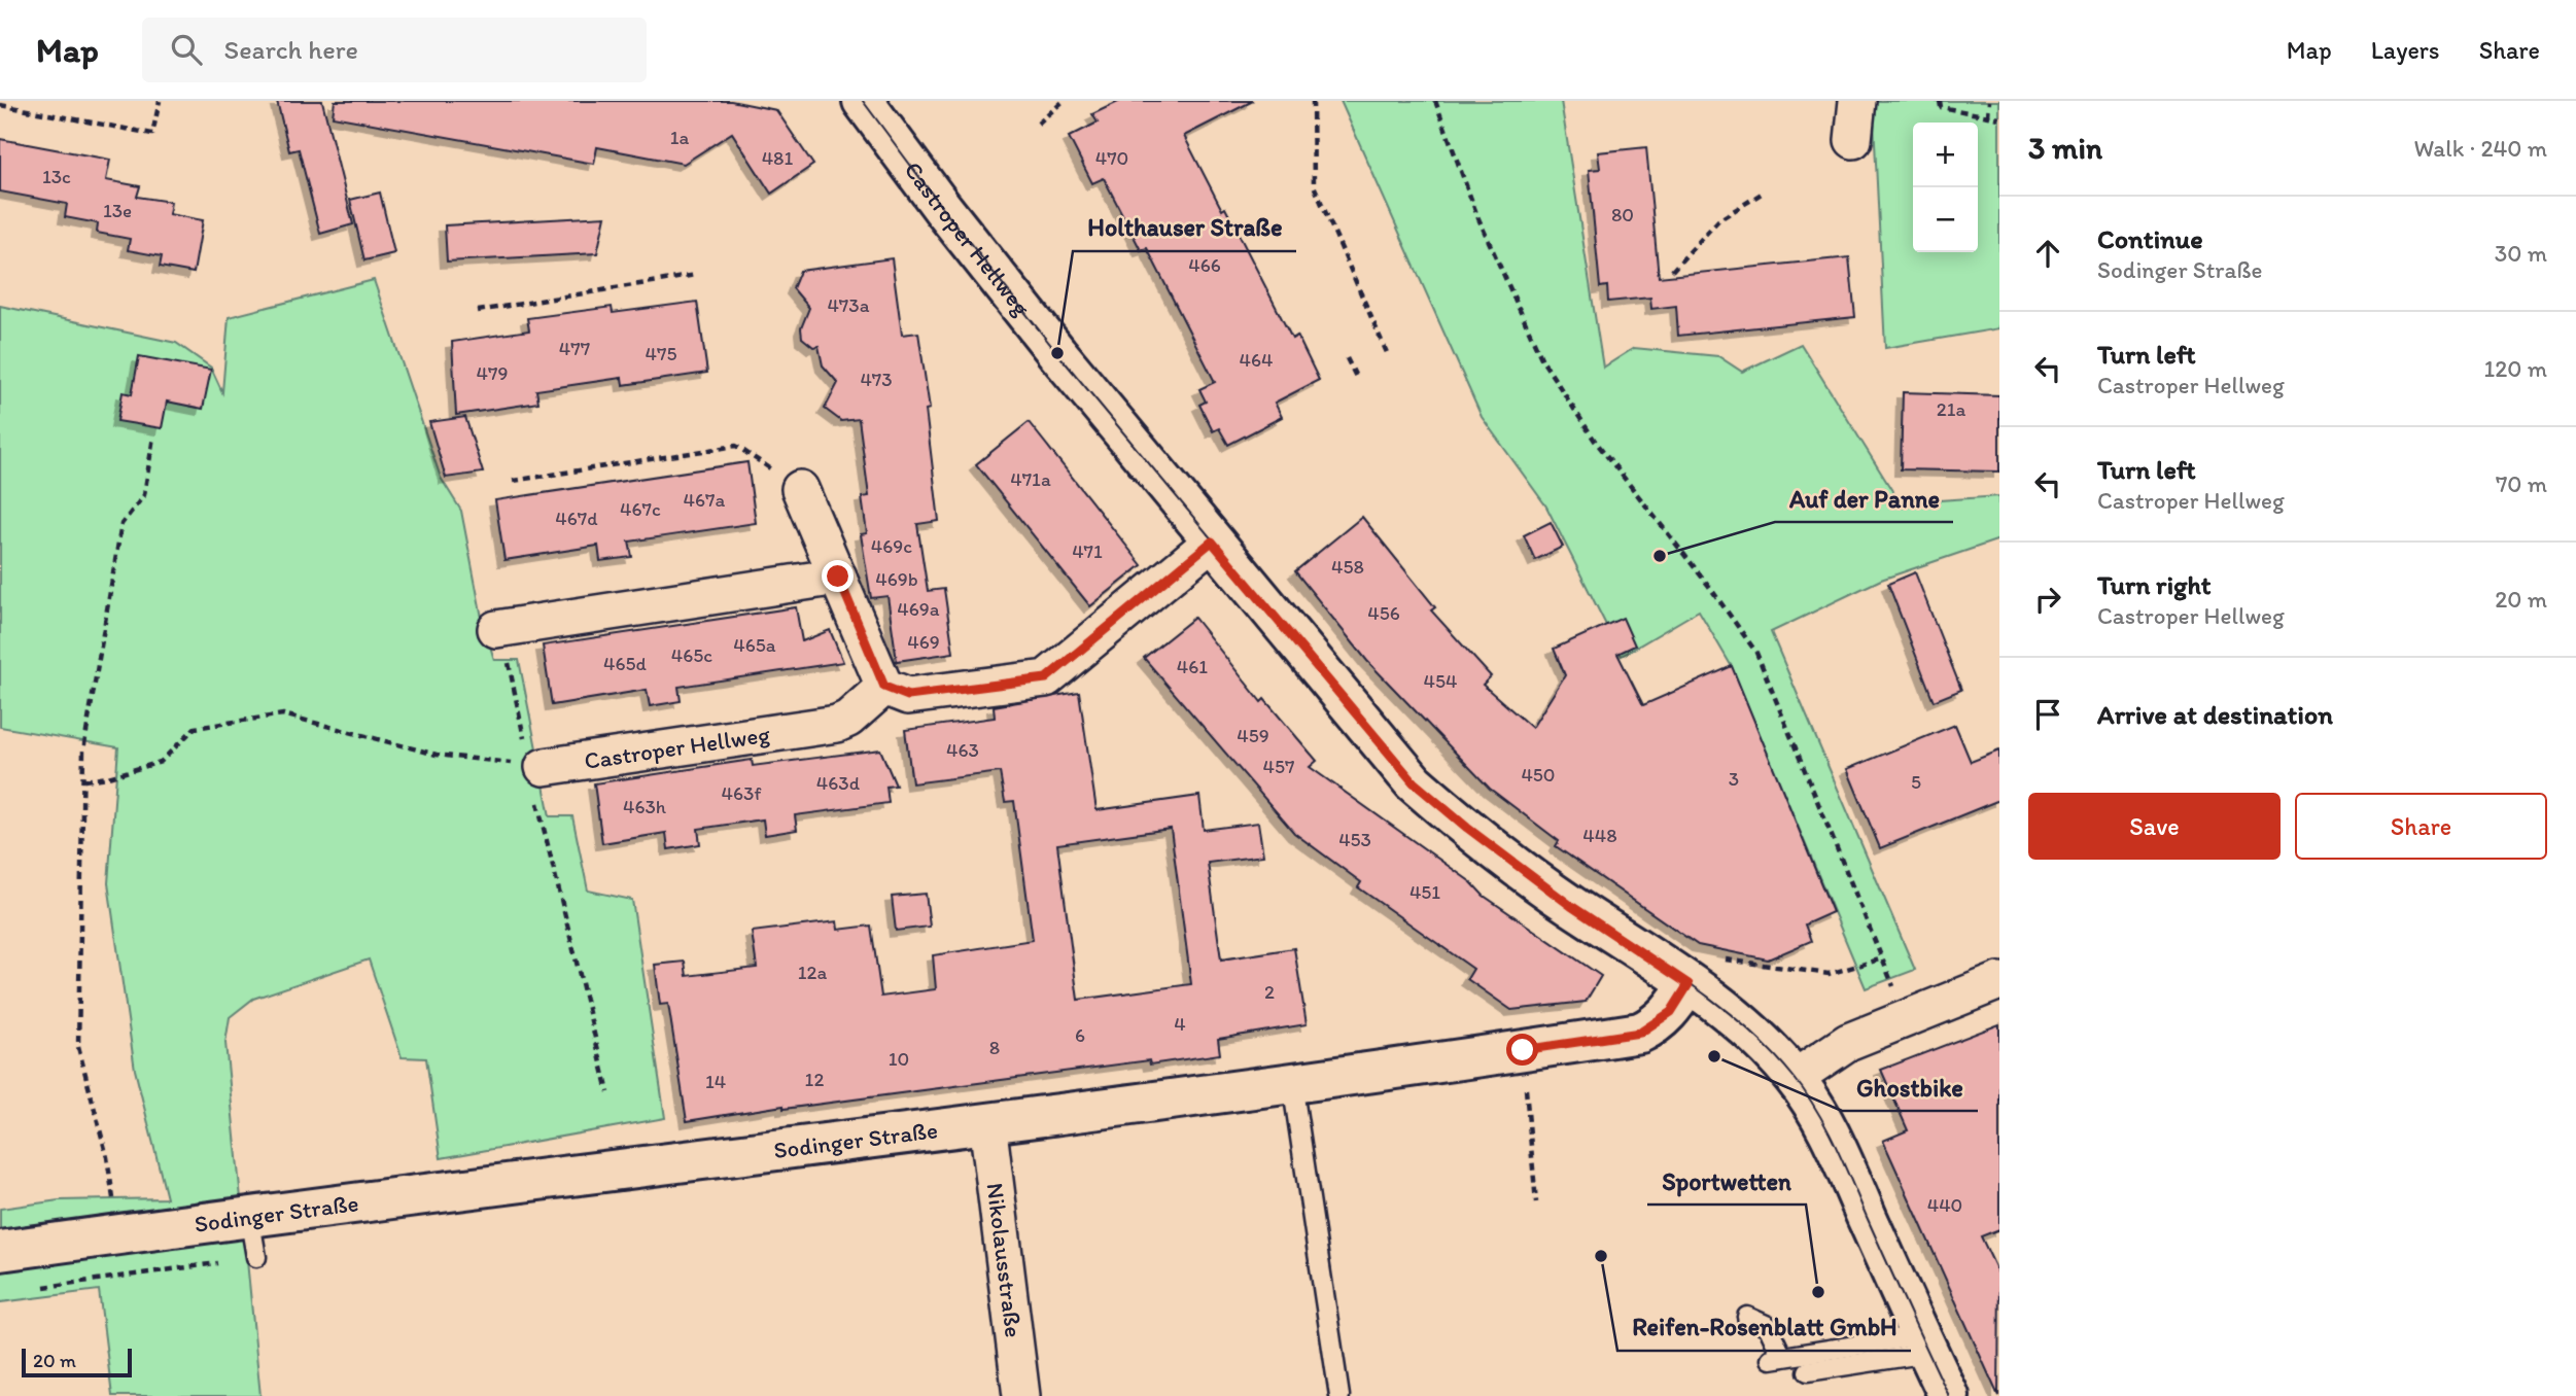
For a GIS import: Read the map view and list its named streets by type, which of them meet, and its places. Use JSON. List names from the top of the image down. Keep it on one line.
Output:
{"streets":{"street":["Castroper Hellweg","Sodinger Straße","Nikolausstraße"]},"crossings":[["Castroper Hellweg","Sodinger Straße"],["Sodinger Straße","Nikolausstraße"]],"places":["Holthauser Straße","Auf der Panne","Ghostbike","Reifen-Rosenblatt GmbH","Sportwetten"],"house_numbers":["1a","481","470","13c","13e","80","466","473a","477","475","464","479","473","21a","471a","467a","467c","467d","469c","471","458","469b","469a","456","469","465a","465c","465d","461","454","459","463","457","450","3","5","463d","463f","463h","448","453","451","12a","2","4","6","8","10","12","14","440"],"scale_bar":"20 m","page":{"header":"Map","search":"Search here","nav":["Map","Layers","Share"],"heading":["3 min","Walk · 240 m"],"map_buttons":["+","−"],"list":[["Continue","Sodinger Straße","30 m"],["Turn left","Castroper Hellweg","120 m"],["Turn left","Castroper Hellweg","70 m"],["Turn right","Castroper Hellweg","20 m"],"Arrive at destination"],"buttons":["Save","Share"],"scale":"20 m"}}
